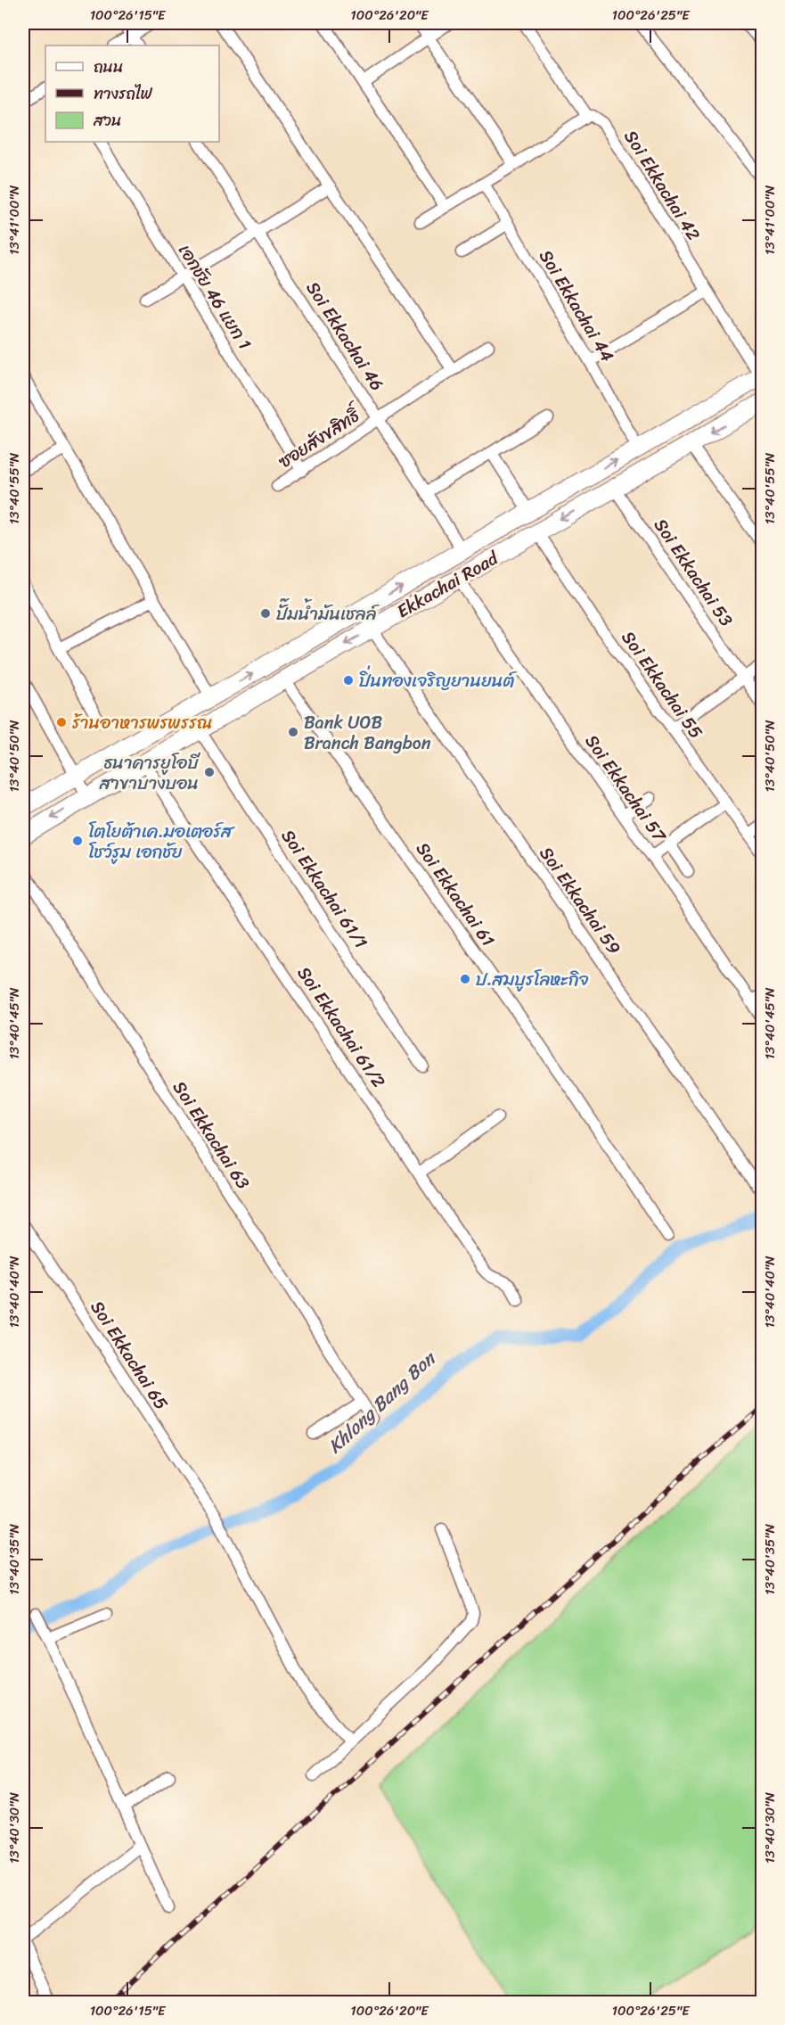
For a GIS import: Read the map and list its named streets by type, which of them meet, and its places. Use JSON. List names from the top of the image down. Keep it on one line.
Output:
{"streets":{"main road":["Ekkachai Road"],"street":["Soi Ekkachai 42","เอกชัย 46 แยก 1","Soi Ekkachai 44","Soi Ekkachai 46","ซอยสังขสิทธิ์","Soi Ekkachai 53","Soi Ekkachai 55","Soi Ekkachai 57","Soi Ekkachai 61/1","Soi Ekkachai 61","Soi Ekkachai 59","Soi Ekkachai 61/2","Soi Ekkachai 63","Soi Ekkachai 65"]},"crossings":[["Soi Ekkachai 42","Ekkachai Road"],["เอกชัย 46 แยก 1","ซอยสังขสิทธิ์"],["Soi Ekkachai 44","Ekkachai Road"],["Soi Ekkachai 46","ซอยสังขสิทธิ์"],["Soi Ekkachai 46","Ekkachai Road"],["Soi Ekkachai 53","Ekkachai Road"],["Ekkachai Road","Soi Ekkachai 55"],["Ekkachai Road","Soi Ekkachai 57"],["Ekkachai Road","Soi Ekkachai 61/1"],["Ekkachai Road","Soi Ekkachai 61"],["Ekkachai Road","Soi Ekkachai 59"],["Ekkachai Road","Soi Ekkachai 61/2"]],"water":["Khlong Bang Bon"],"places":["ปั๊มน้ำมันเชลล์","ปิ่นทองเจริญยานยนต์","ร้านอาหารพรพรรณ","Bank UOB Branch Bangbon","ธนาคารยูโอบี สาขาบางบอน","โตโยต้าเค.มอเตอร์ส โชว์รูม เอกชัย","ป.สมบูรโลหะกิจ"],"legend":["ถนน","ทางรถไฟ","สวน"],"coordinates":["100°26'15\"E","100°26'20\"E","100°26'25\"E","13°41'00\"N","13°40'55\"N","13°40'50\"N","13°40'45\"N","13°40'40\"N","13°40'35\"N","13°40'30\"N"]}
